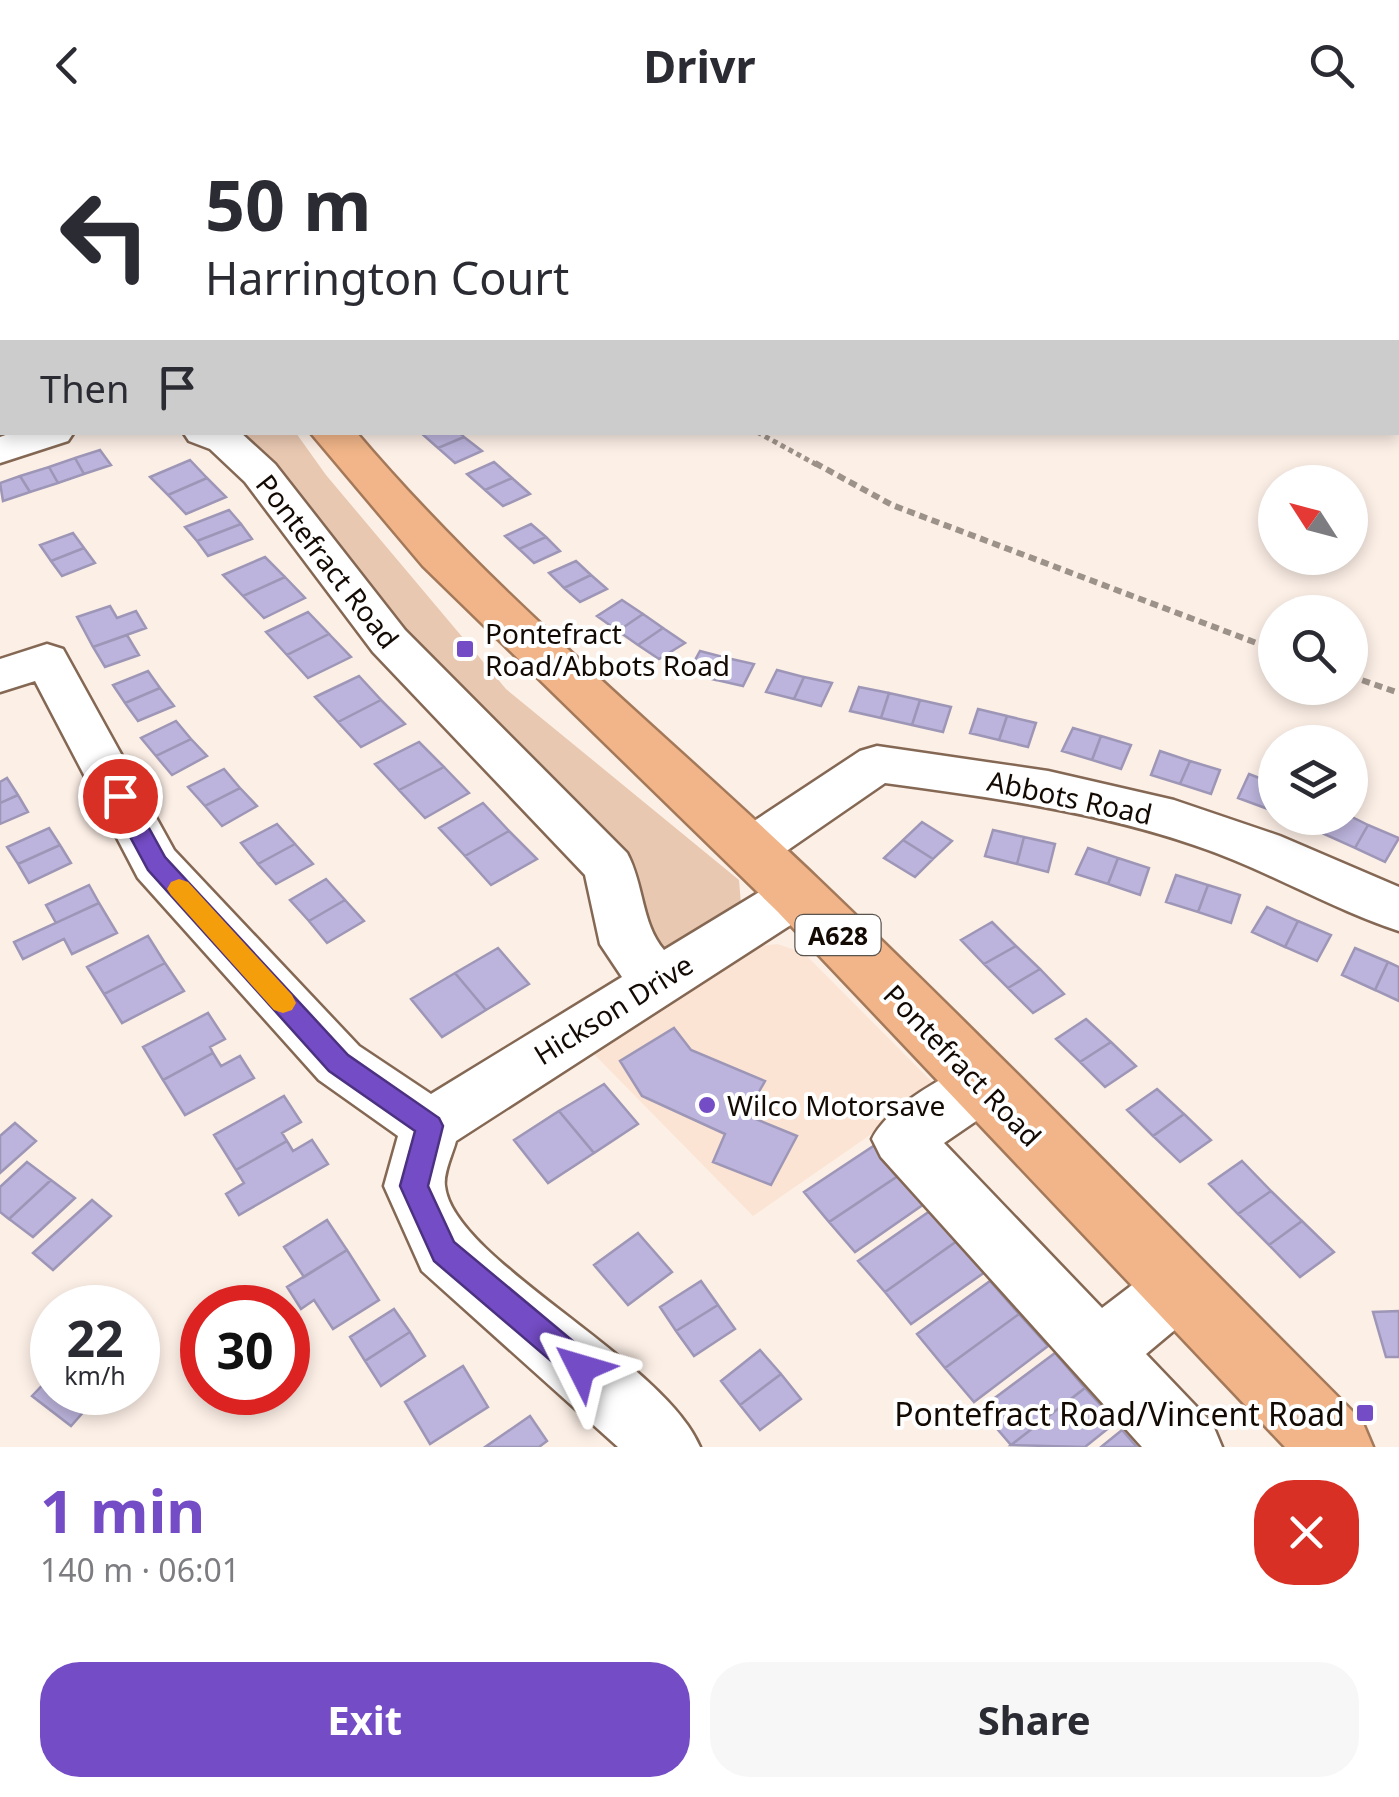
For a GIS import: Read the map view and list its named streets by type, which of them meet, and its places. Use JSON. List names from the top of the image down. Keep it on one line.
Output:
{"streets":{"highway":["Pontefract Road","A628"],"street":["Abbots Road","Hickson Drive"]},"crossings":[["Pontefract Road","Abbots Road"],["Pontefract Road","Hickson Drive"]],"places":{"transit":["Pontefract Road/Abbots Road","Pontefract Road/Vincent Road"],"other":["Wilco Motorsave"]},"north":"top left","page":{"header":"Drivr","turn":["50 m","Harrington Court"],"then":"Then","speed":"22 km/h","limit":"30","heading":["1 min","140 m · 06:01"],"buttons":["Exit","Share"]}}
